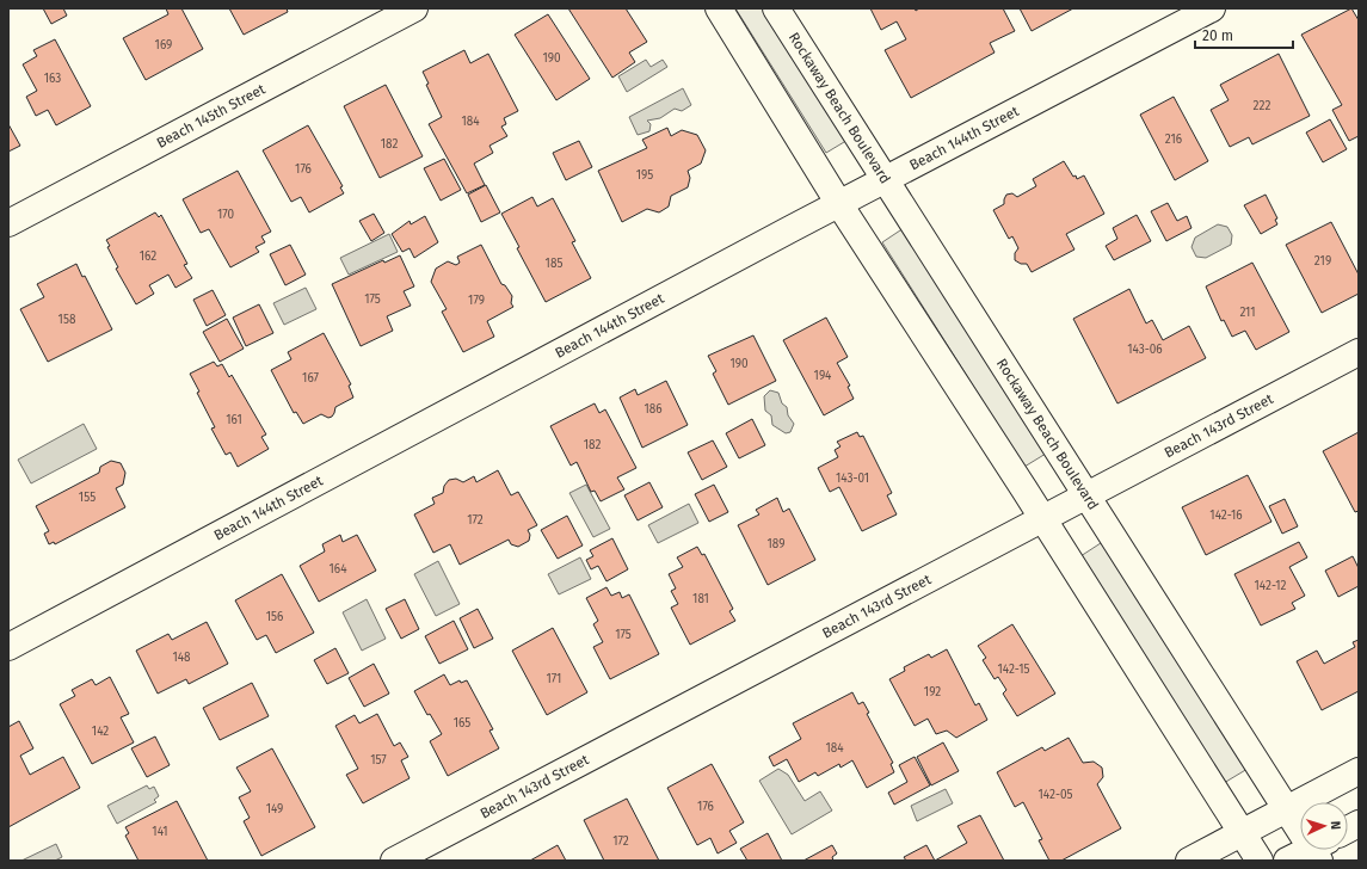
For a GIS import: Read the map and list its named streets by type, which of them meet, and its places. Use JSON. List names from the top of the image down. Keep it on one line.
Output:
{"streets":{"street":["Rockaway Beach Boulevard","Beach 145th Street","Beach 144th Street","Beach 143rd Street"]},"crossings":[["Rockaway Beach Boulevard","Beach 144th Street"],["Rockaway Beach Boulevard","Beach 143rd Street"]],"house_numbers":["169","190","163","222","184","216","182","176","195","170","162","219","185","175","179","211","158","143-06","190","194","167","186","161","182","143-01","155","142-16","172","189","164","142-12","181","156","175","148","142-15","171","192","165","142","184","157","142-05","176","149","141","172"],"scale_bar":"20 m","north":"right"}
